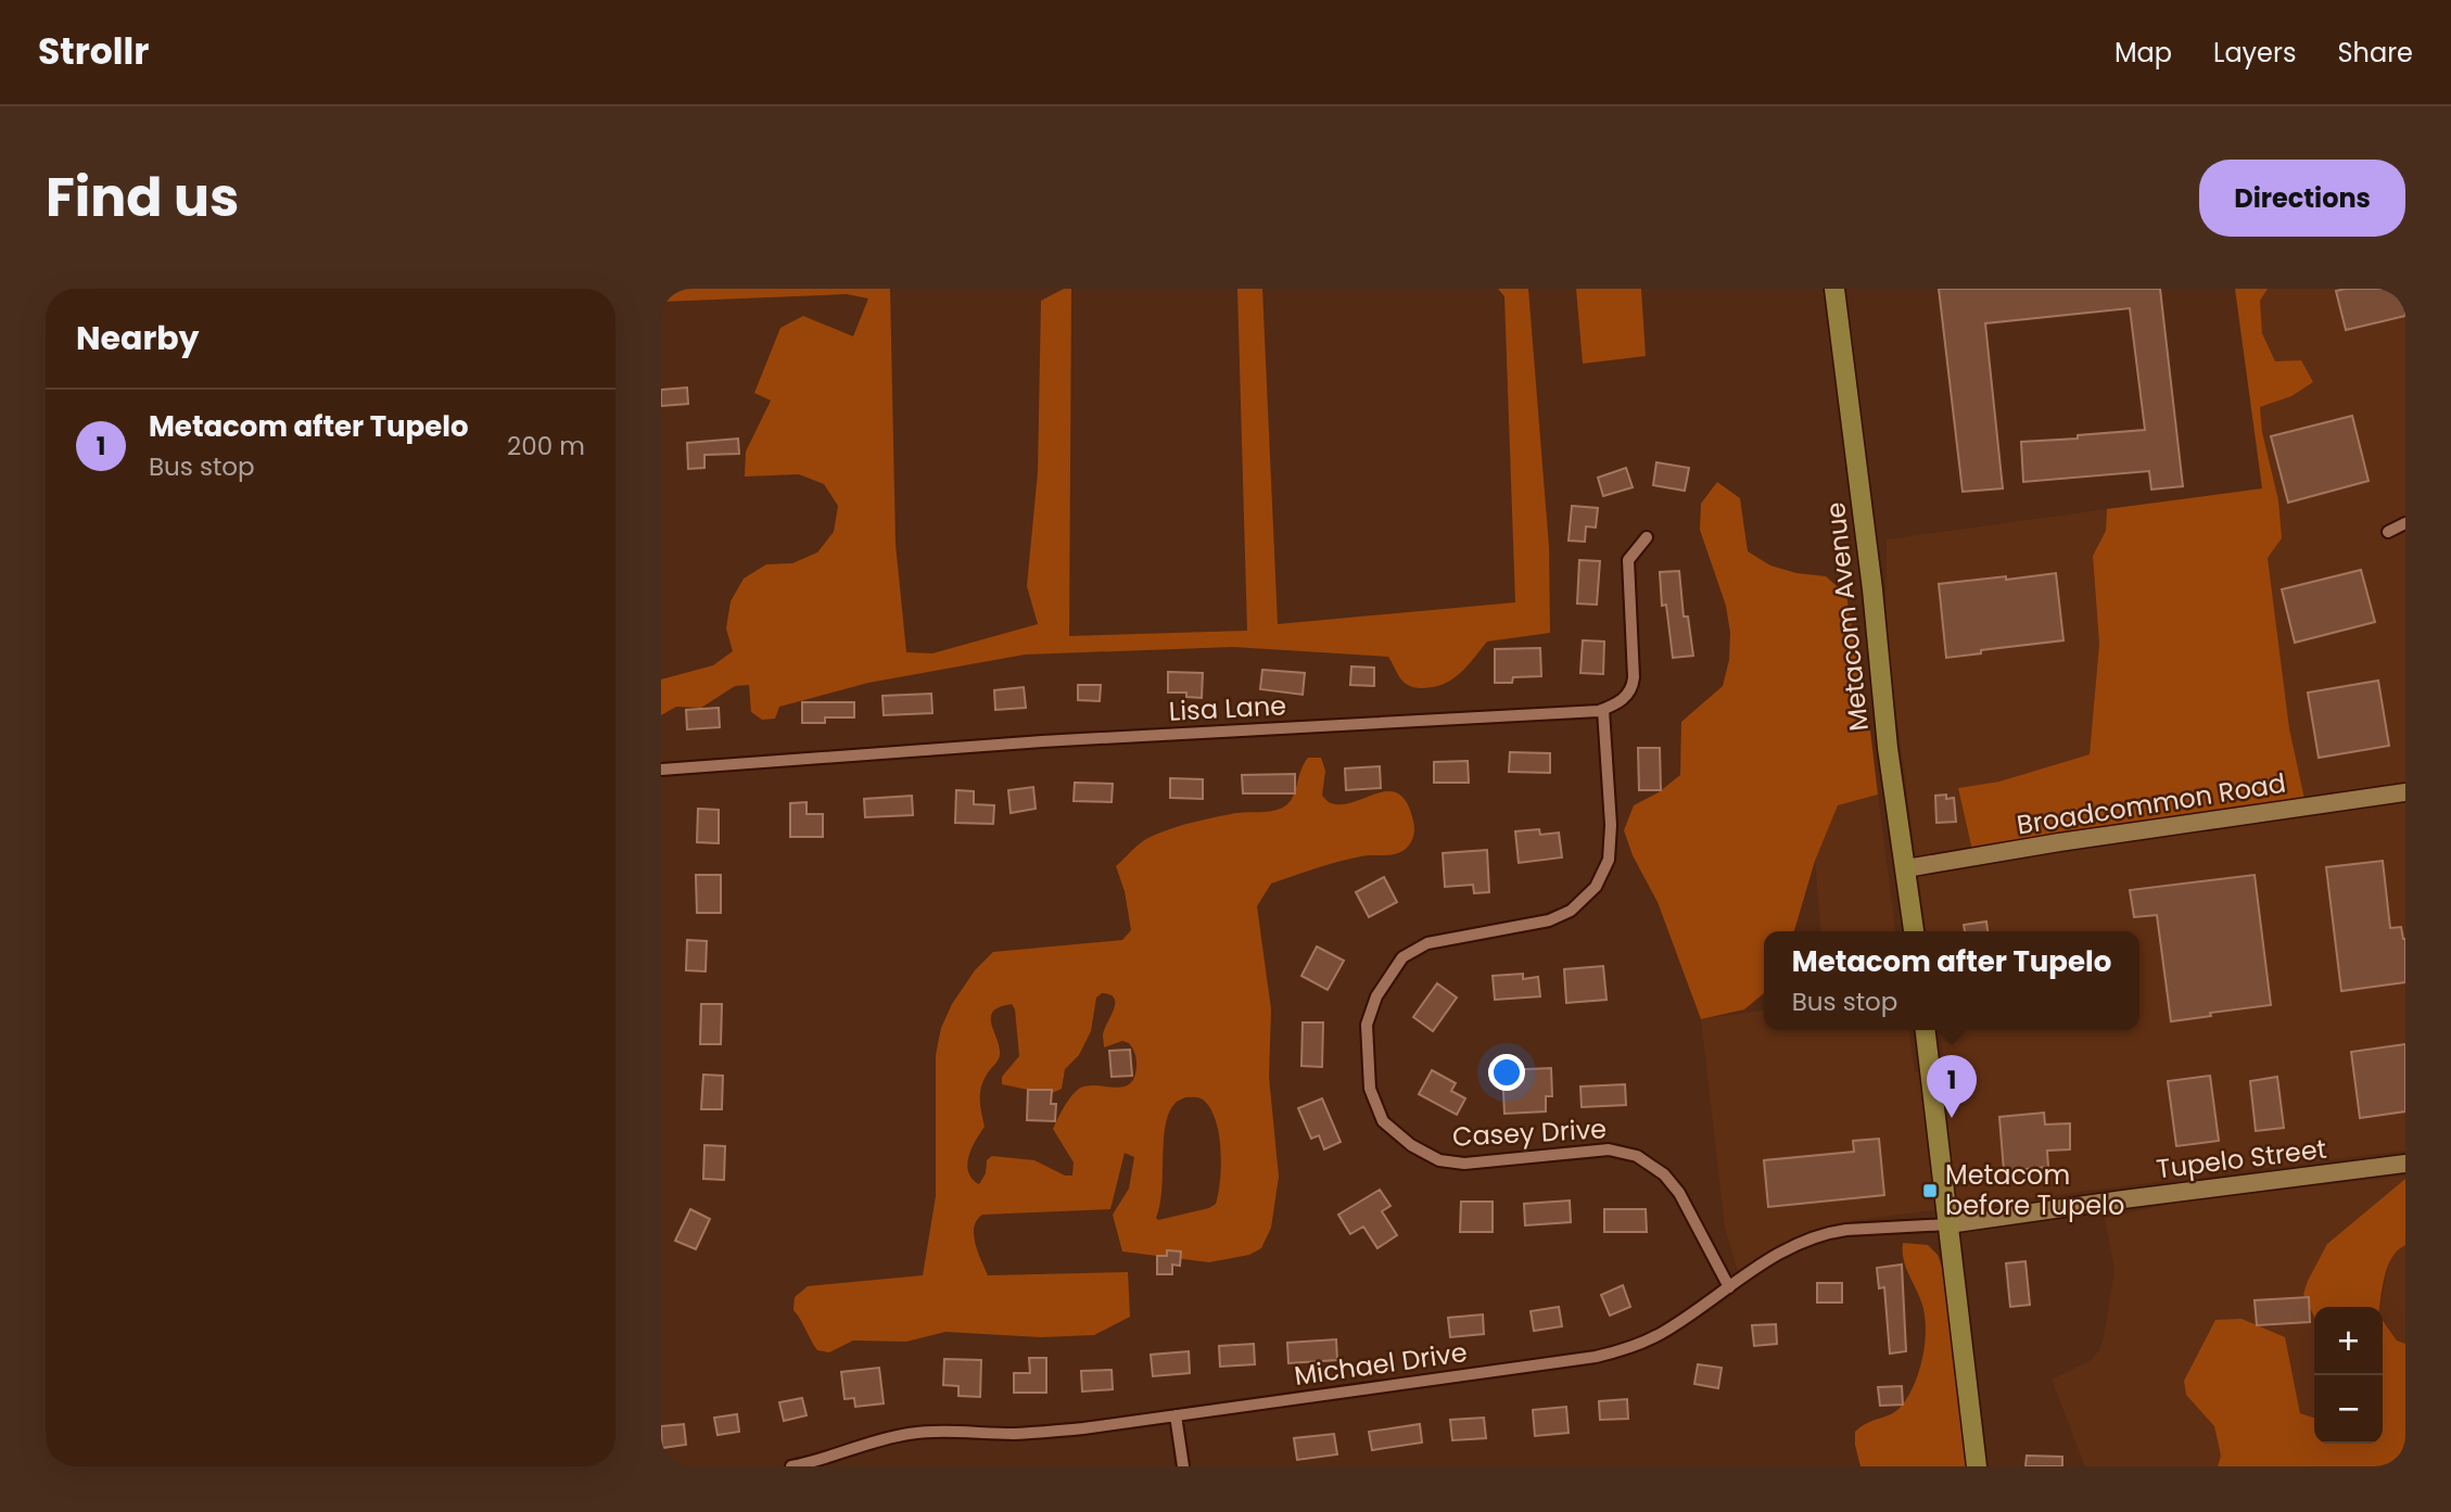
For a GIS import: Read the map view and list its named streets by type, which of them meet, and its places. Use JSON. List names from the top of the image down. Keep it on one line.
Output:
{"streets":{"main road":["Metacom Avenue"],"street":["Lisa Lane","Broadcommon Road","Casey Drive","Tupelo Street","Michael Drive"]},"crossings":[["Metacom Avenue","Broadcommon Road"],["Lisa Lane","Casey Drive"],["Casey Drive","Michael Drive"],["Tupelo Street","Michael Drive"]],"places":{"transit":["Metacom before Tupelo"]},"page":{"header":"Strollr","nav":["Map","Layers","Share"],"title":"Find us","buttons":"Directions","heading":"Nearby","list":[{"mark":"1","name":"Metacom after Tupelo","note":"Bus stop","value":"200 m"}],"popup":["Metacom after Tupelo","Bus stop"],"pins":"1","map_buttons":["+","−"]}}
